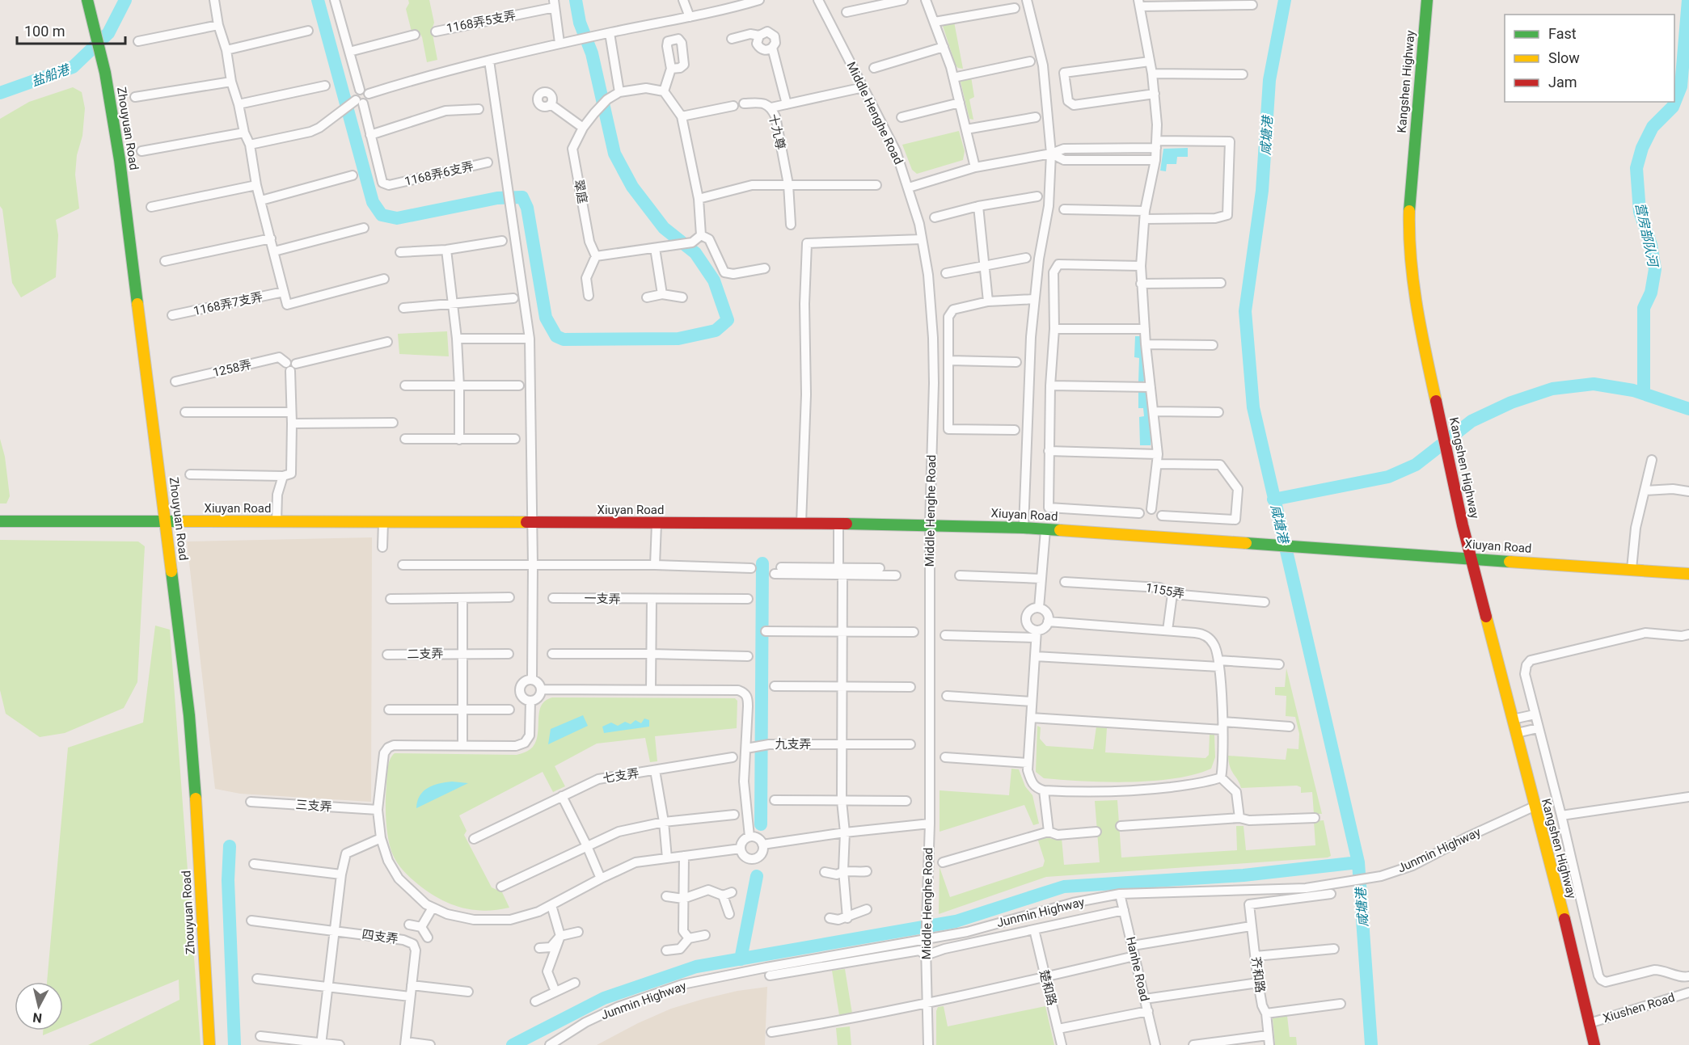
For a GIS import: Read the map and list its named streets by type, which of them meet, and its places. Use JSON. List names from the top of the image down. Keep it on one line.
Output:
{"streets":{"street":["1168弄5支弄","Kangshen Highway","Middle Henghe Road","Zhouyuan Road","十九尊","1168弄6支弄","翠庭","1168弄7支弄","1258弄","Xiuyan Road","1155弄","一支弄","二支弄","九支弄","七支弄","三支弄","Junmin Highway","四支弄","Hanhe Road","齐和路","楚和路","Xiushen Road"]},"crossings":[["Kangshen Highway","Xiuyan Road"],["Kangshen Highway","Junmin Highway"],["Kangshen Highway","Xiushen Road"],["Middle Henghe Road","Xiuyan Road"],["Middle Henghe Road","Junmin Highway"],["Zhouyuan Road","Xiuyan Road"],["Junmin Highway","Hanhe Road"]],"water":["盐船港","咸塘港","营房部队河"],"legend":["Fast","Slow","Jam"],"scale_bar":"100 m","north":"bottom"}
